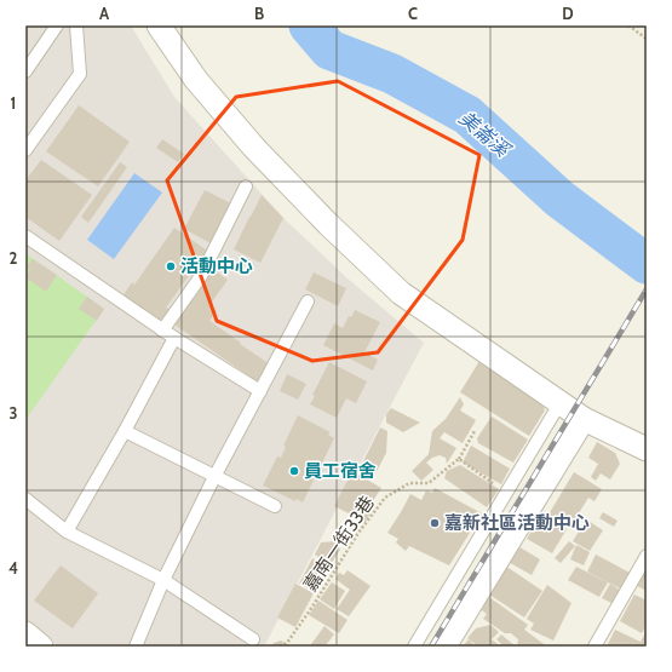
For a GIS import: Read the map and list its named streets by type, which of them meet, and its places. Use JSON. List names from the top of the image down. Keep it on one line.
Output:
{"streets":{"path":["嘉南一街33巷"]},"water":["美崙溪"],"places":["活動中心","員工宿舍","嘉新社區活動中心"],"grid":{"columns":["A","B","C","D"],"rows":["1","2","3","4"]}}
